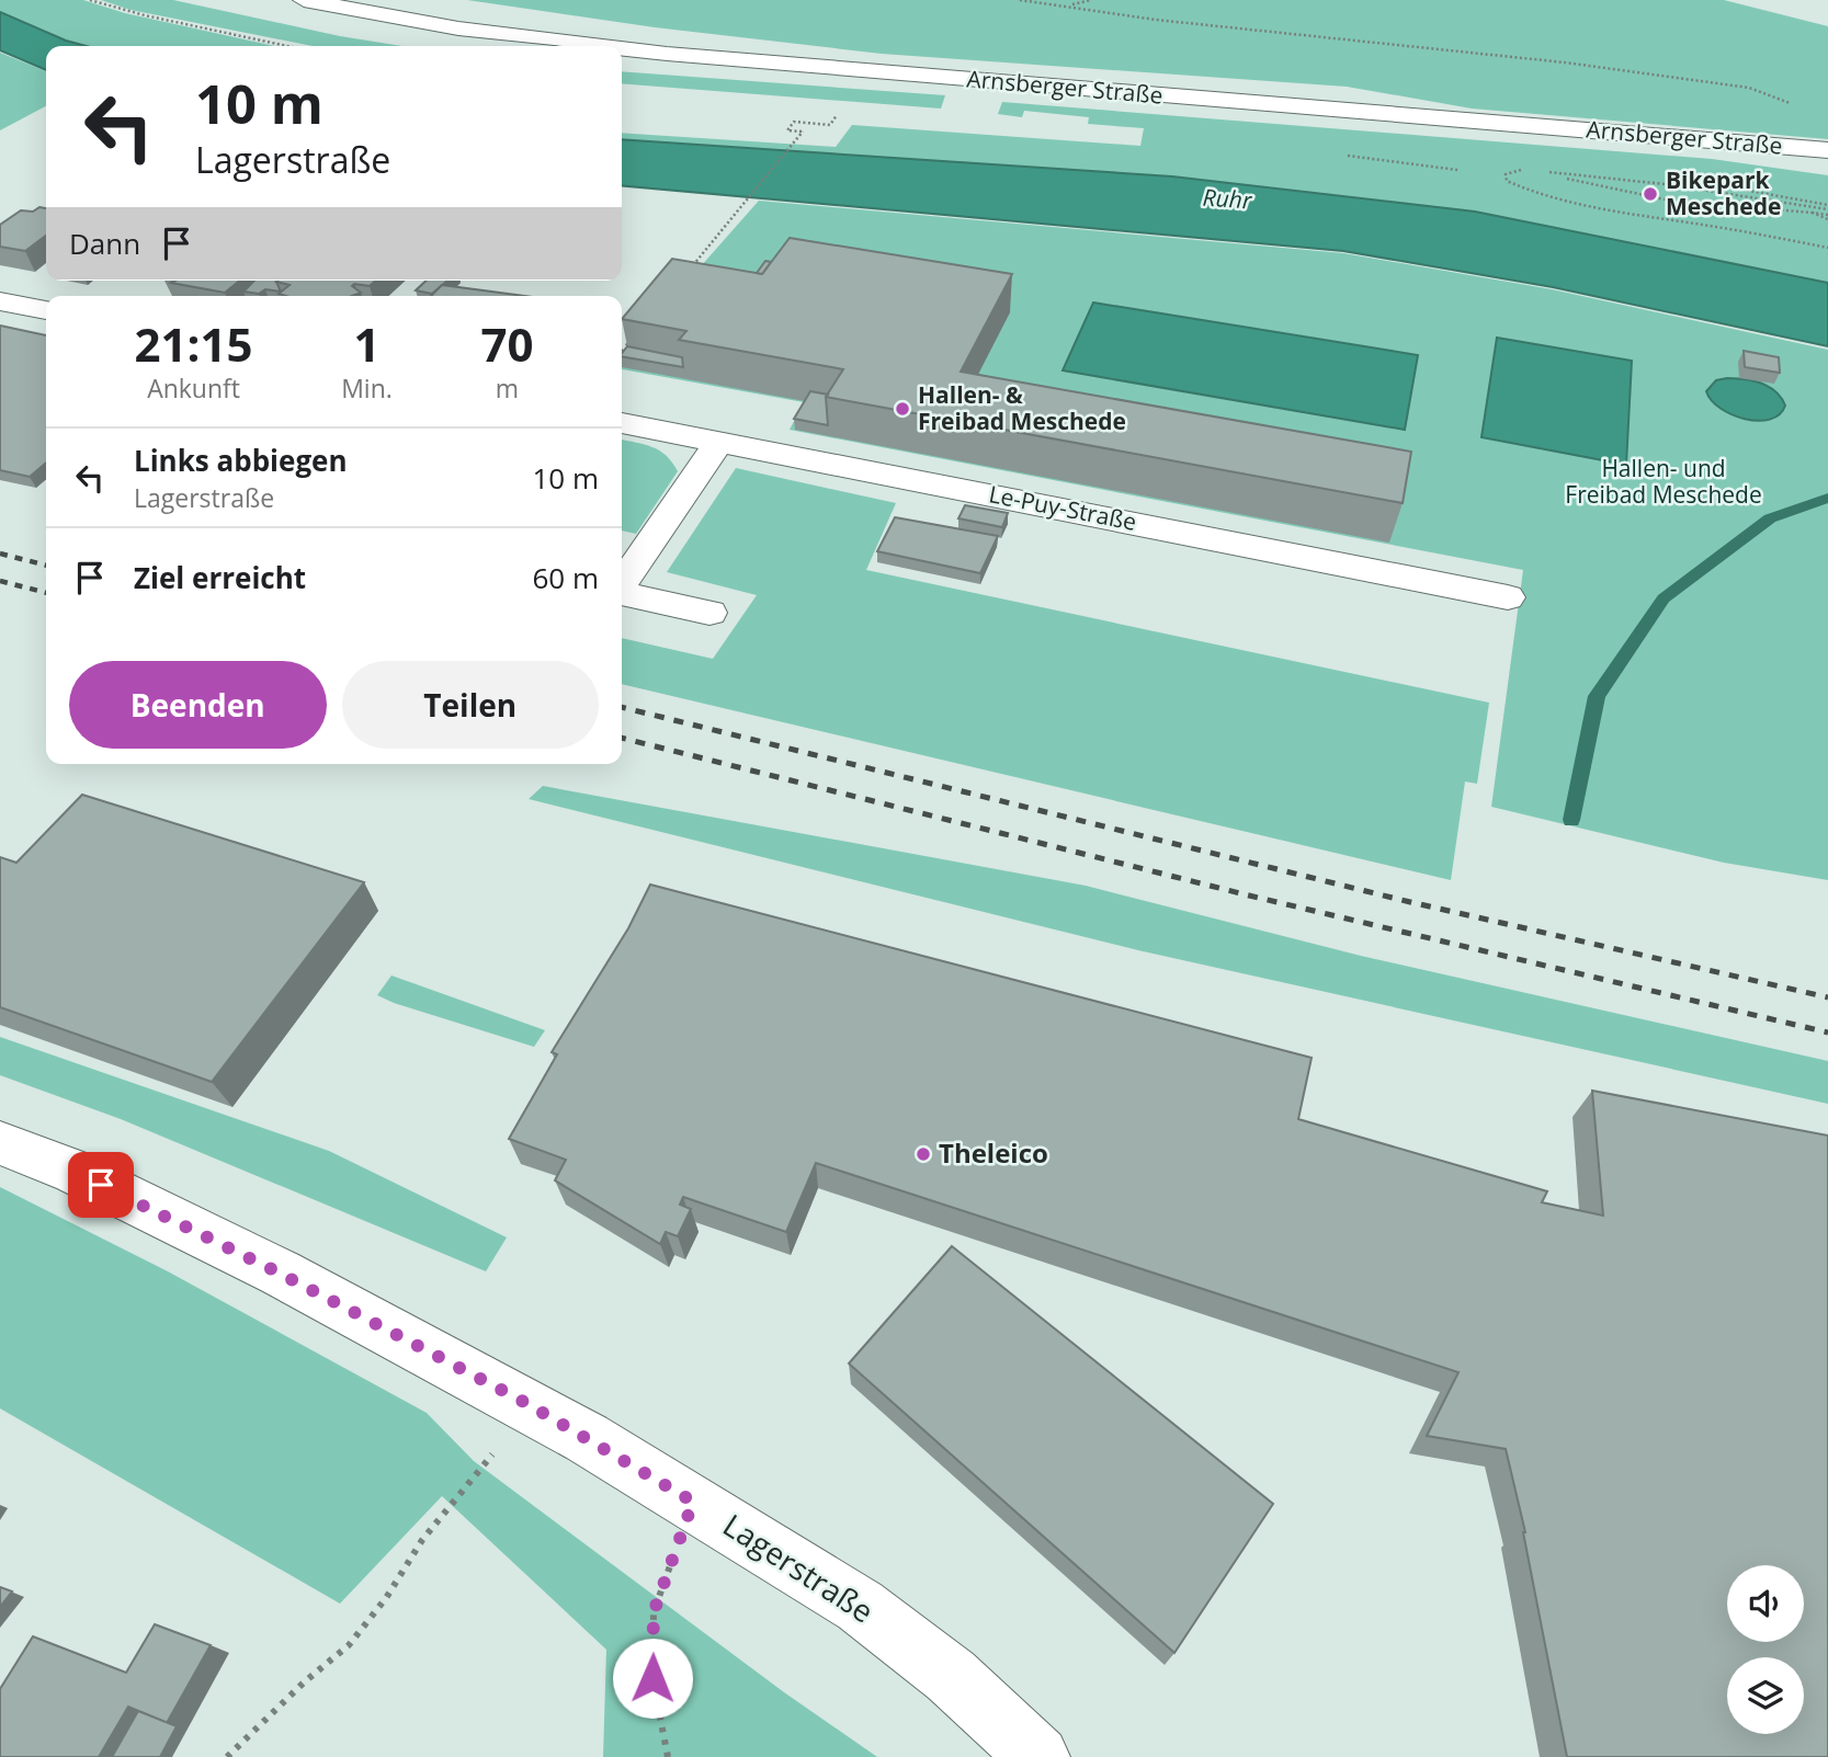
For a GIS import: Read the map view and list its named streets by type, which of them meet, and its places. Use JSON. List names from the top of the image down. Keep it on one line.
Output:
{"streets":{"main road":["Arnsberger Straße","Le-Puy-Straße","Lagerstraße"]},"water":["Ruhr"],"parks":["Hallen- und Freibad Meschede"],"places":["Bikepark Meschede","Hallen- & Freibad Meschede","Theleico"],"page":{"turn":["10 m","Lagerstraße"],"then":"Dann","eta":["21:15","Ankunft","1","Min.","70","m"],"list":[{"name":"Links abbiegen","note":"Lagerstraße","value":"10 m"},{"name":"Ziel erreicht","value":"60 m"}],"buttons":["Beenden","Teilen"]}}
